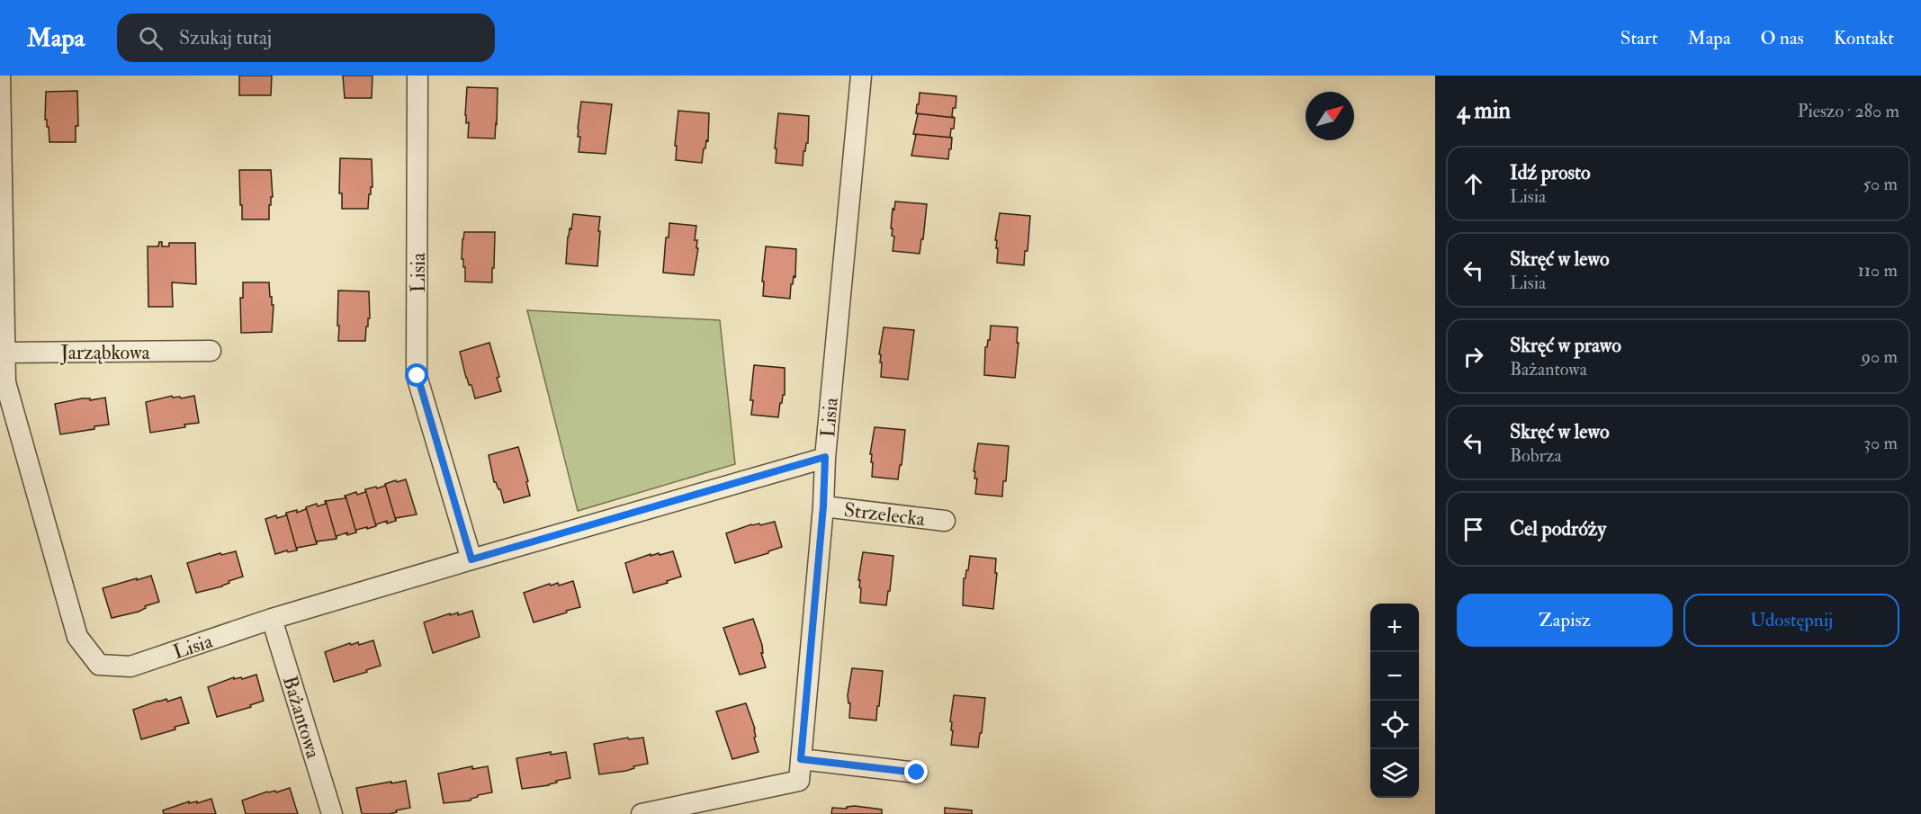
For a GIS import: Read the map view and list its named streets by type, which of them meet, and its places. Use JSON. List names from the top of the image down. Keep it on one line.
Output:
{"streets":{"street":["Lisia","Jarząbkowa","Strzelecka","Bażantowa"]},"crossings":[["Lisia","Jarząbkowa"],["Lisia","Bażantowa"]],"north":"top right","page":{"header":"Mapa","search":"Szukaj tutaj","nav":["Start","Mapa","O nas","Kontakt"],"heading":["4 min","Pieszo · 280 m"],"list":[["Idź prosto","Lisia","50 m"],["Skręć w lewo","Lisia","110 m"],["Skręć w prawo","Bażantowa","90 m"],["Skręć w lewo","Bobrza","30 m"],"Cel podróży"],"buttons":["Zapisz","Udostępnij"],"map_buttons":["+","−"]}}
